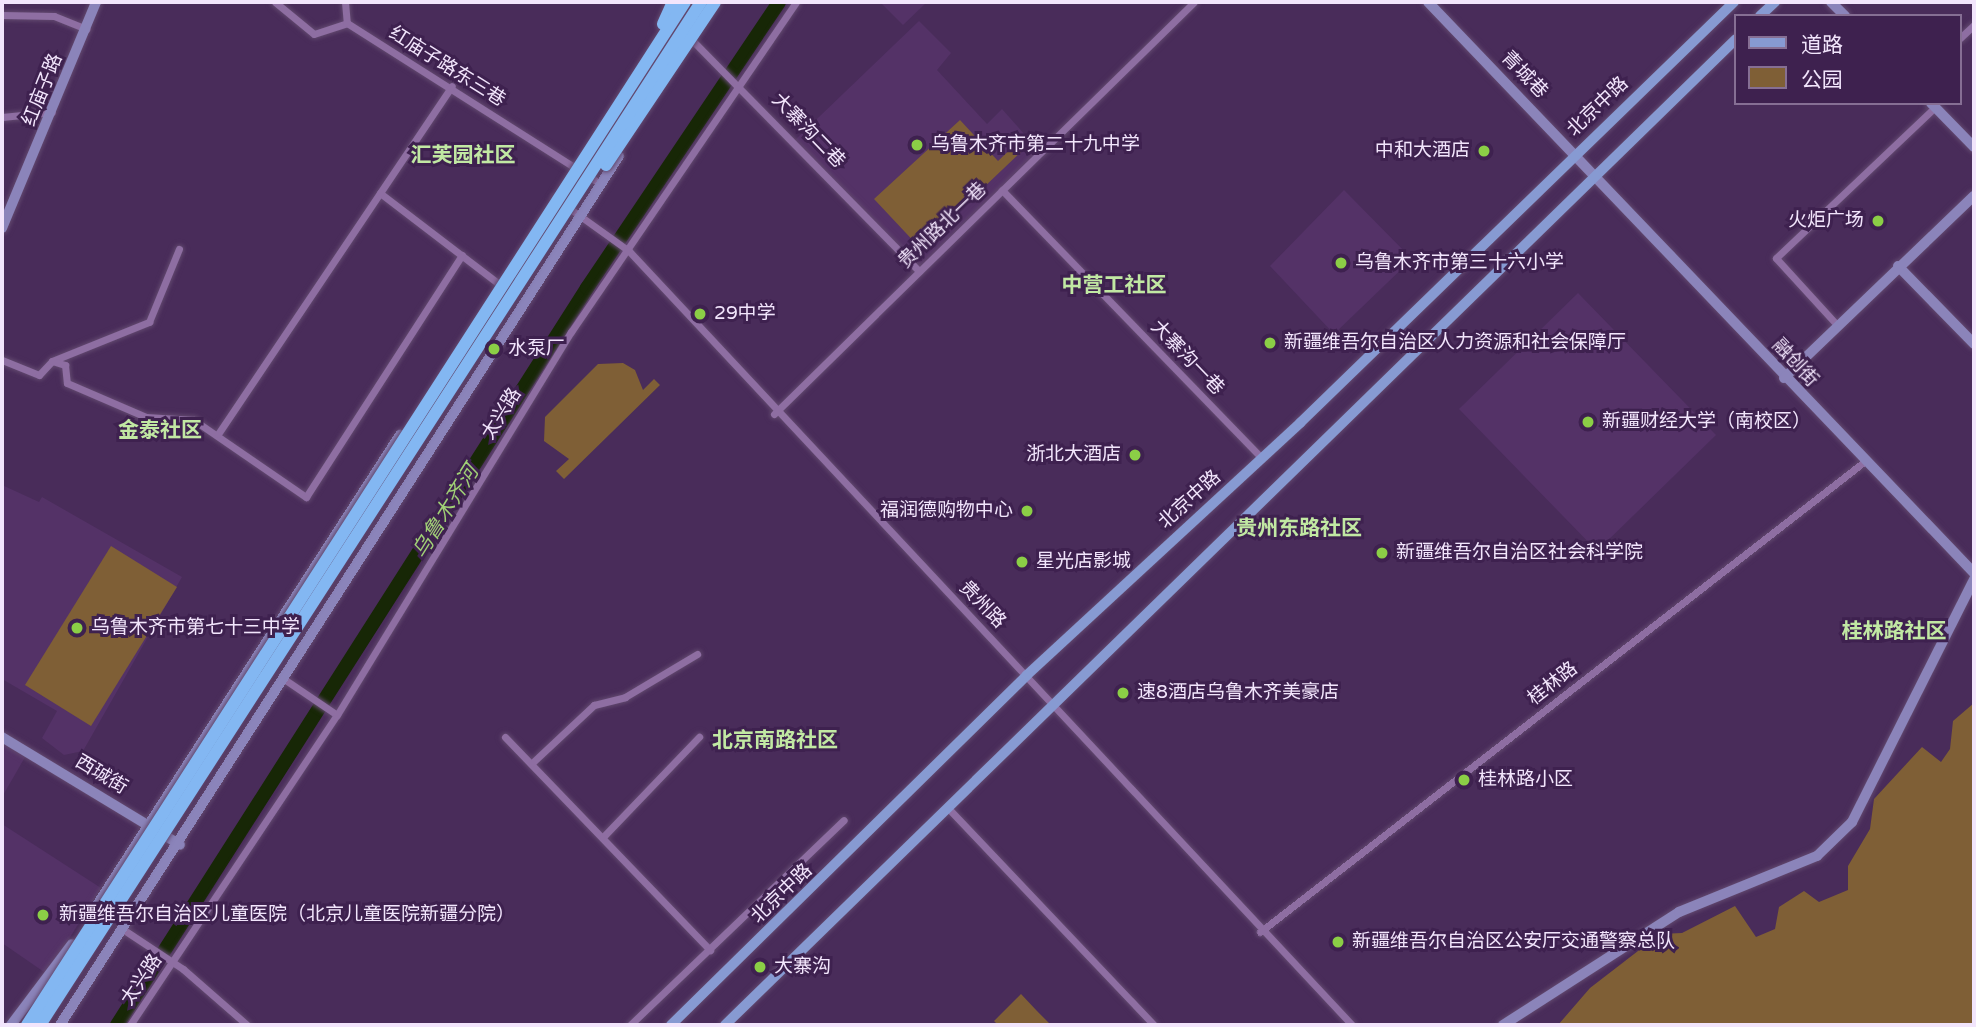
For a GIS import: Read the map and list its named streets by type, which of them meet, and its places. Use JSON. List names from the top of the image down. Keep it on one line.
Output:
{"streets":{"main road":["青城巷","红庙子路","北京中路","融创街","西珹街"],"street":["红庙子路东三巷","大寨沟二巷","贵州路北一巷","大寨沟一巷","太兴路","贵州路","桂林路"]},"crossings":[["青城巷","北京中路"],["青城巷","融创街"],["北京中路","大寨沟一巷"],["北京中路","贵州路"],["大寨沟二巷","贵州路北一巷"],["大寨沟二巷","太兴路"],["贵州路北一巷","大寨沟一巷"],["贵州路北一巷","贵州路"],["融创街","桂林路"],["太兴路","贵州路"],["贵州路","桂林路"]],"districts":["汇芙园社区","中营工社区","金泰社区","贵州东路社区","桂林路社区","北京南路社区"],"water":["乌鲁木齐河"],"places":["乌鲁木齐市第二十九中学","中和大酒店","火炬广场","乌鲁木齐市第三十六小学","29中学","新疆维吾尔自治区人力资源和社会保障厅","水泵厂","新疆财经大学（南校区）","浙北大酒店","福润德购物中心","新疆维吾尔自治区社会科学院","星光店影城","乌鲁木齐市第七十三中学","速8酒店乌鲁木齐美豪店","桂林路小区","新疆维吾尔自治区儿童医院（北京儿童医院新疆分院）","新疆维吾尔自治区公安厅交通警察总队","大寨沟"],"legend":["道路","公园"]}
